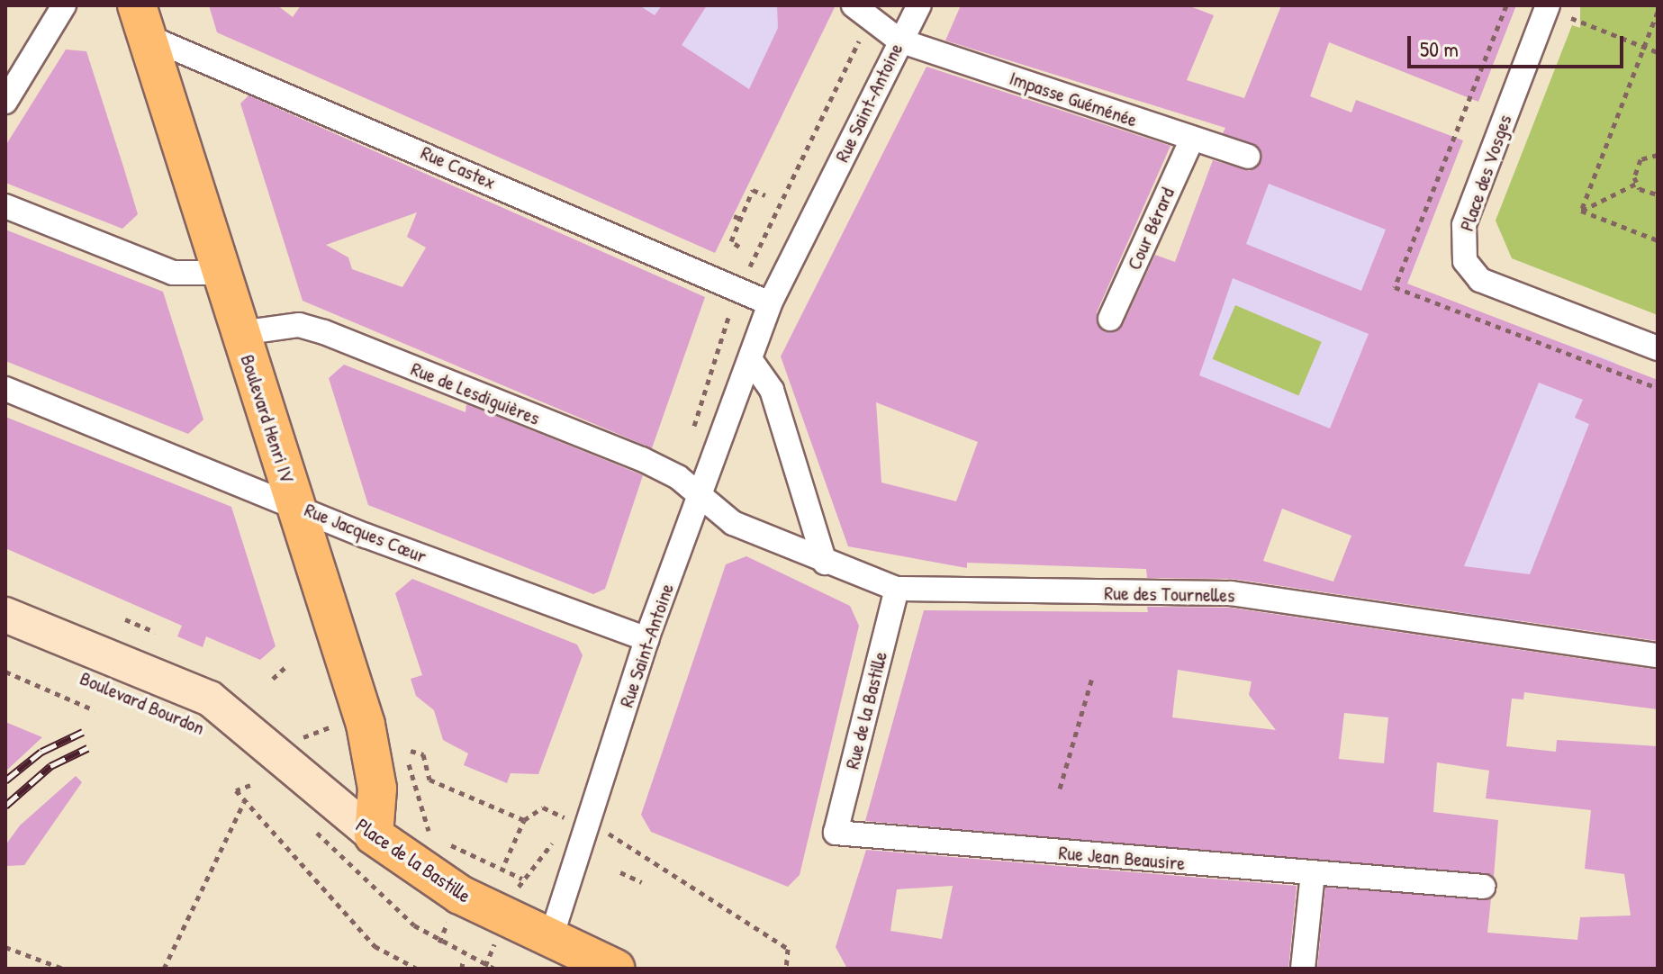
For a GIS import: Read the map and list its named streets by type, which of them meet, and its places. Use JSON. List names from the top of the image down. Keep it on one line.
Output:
{"streets":{"main road":["Boulevard Henri IV","Boulevard Bourdon","Place de la Bastille"],"street":["Impasse Guéménée","Rue Saint-Antoine","Rue Castex","Place des Vosges","Cour Bérard","Rue de Lesdiguières","Rue Jacques Cœur","Rue des Tournelles","Rue de la Bastille","Rue Jean Beausire"]},"crossings":[["Impasse Guéménée","Rue Saint-Antoine"],["Impasse Guéménée","Cour Bérard"],["Rue Saint-Antoine","Rue Castex"],["Rue Saint-Antoine","Rue de Lesdiguières"],["Rue Saint-Antoine","Rue Jacques Cœur"],["Rue Saint-Antoine","Rue des Tournelles"],["Rue Saint-Antoine","Place de la Bastille"],["Rue Castex","Boulevard Henri IV"],["Rue de Lesdiguières","Boulevard Henri IV"],["Rue de Lesdiguières","Rue des Tournelles"],["Boulevard Henri IV","Rue Jacques Cœur"],["Boulevard Henri IV","Place de la Bastille"],["Rue des Tournelles","Rue de la Bastille"],["Boulevard Bourdon","Place de la Bastille"],["Rue de la Bastille","Rue Jean Beausire"]],"scale_bar":"50 m"}
